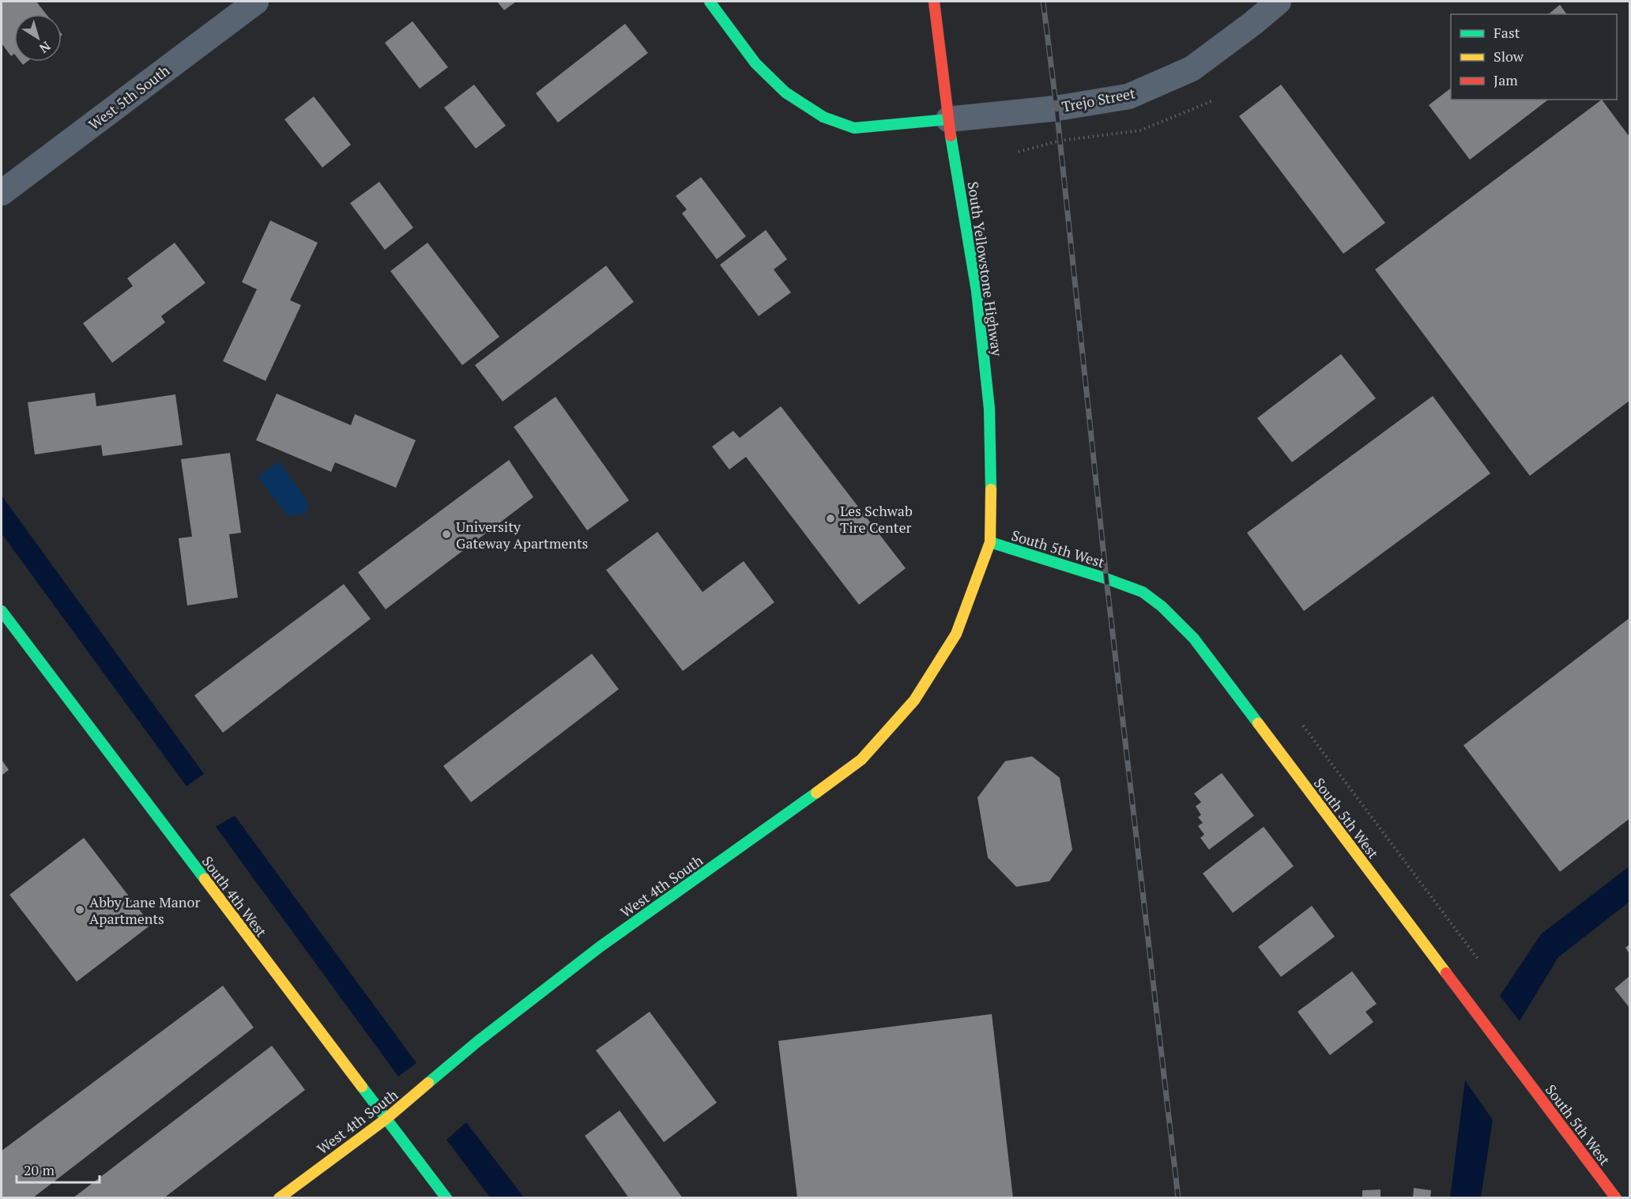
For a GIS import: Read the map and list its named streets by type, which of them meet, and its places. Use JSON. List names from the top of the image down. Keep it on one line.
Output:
{"streets":{"street":["West 5th South","Trejo Street","South Yellowstone Highway","South 5th West","West 4th South","South 4th West"]},"crossings":[["Trejo Street","South Yellowstone Highway"],["South Yellowstone Highway","South 5th West"],["South Yellowstone Highway","West 4th South"],["South 5th West","West 4th South"],["West 4th South","South 4th West"]],"places":["Les Schwab Tire Center","University Gateway Apartments","Abby Lane Manor Apartments"],"legend":["Fast","Slow","Jam"],"scale_bar":"20 m","north":"bottom right"}
